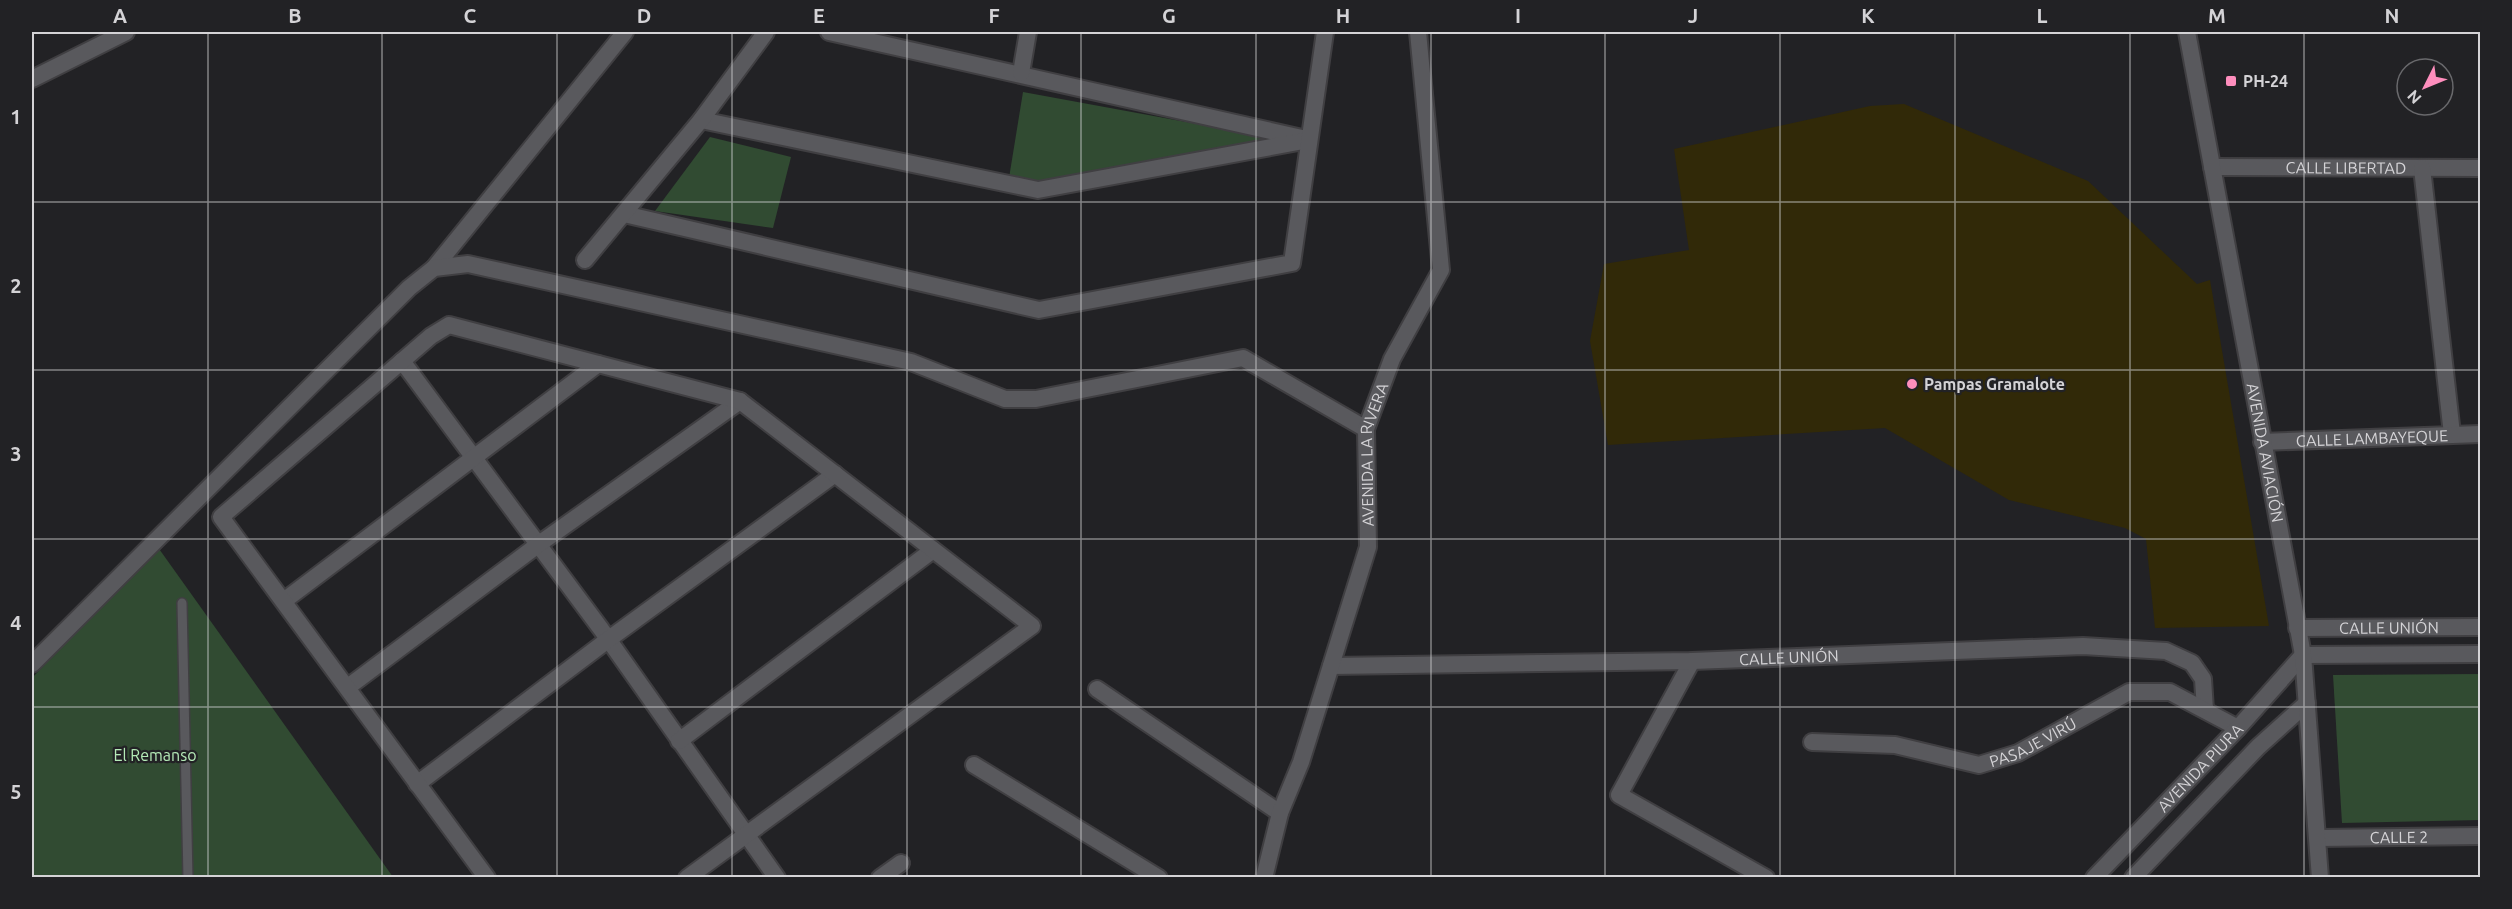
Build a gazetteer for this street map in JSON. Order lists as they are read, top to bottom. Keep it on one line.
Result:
{"streets":{"street":["CALLE LIBERTAD","CALLE LAMBAYEQUE","AVENIDA AVIACIÓN","AVENIDA LA RIVERA","CALLE UNIÓN","PASAJE VIRÚ","AVENIDA PIURA","CALLE 2"]},"crossings":[["CALLE LIBERTAD","AVENIDA AVIACIÓN"],["CALLE LAMBAYEQUE","AVENIDA AVIACIÓN"],["AVENIDA AVIACIÓN","CALLE UNIÓN"],["AVENIDA AVIACIÓN","AVENIDA PIURA"],["AVENIDA AVIACIÓN","CALLE 2"],["AVENIDA LA RIVERA","CALLE UNIÓN"],["CALLE UNIÓN","PASAJE VIRÚ"],["CALLE UNIÓN","AVENIDA PIURA"],["PASAJE VIRÚ","AVENIDA PIURA"]],"parks":["El Remanso"],"places":{"transit":["PH-24"],"other":["Pampas Gramalote"]},"north":"bottom left","grid":{"columns":["A","B","C","D","E","F","G","H","I","J","K","L","M","N"],"rows":["1","2","3","4","5"]}}
